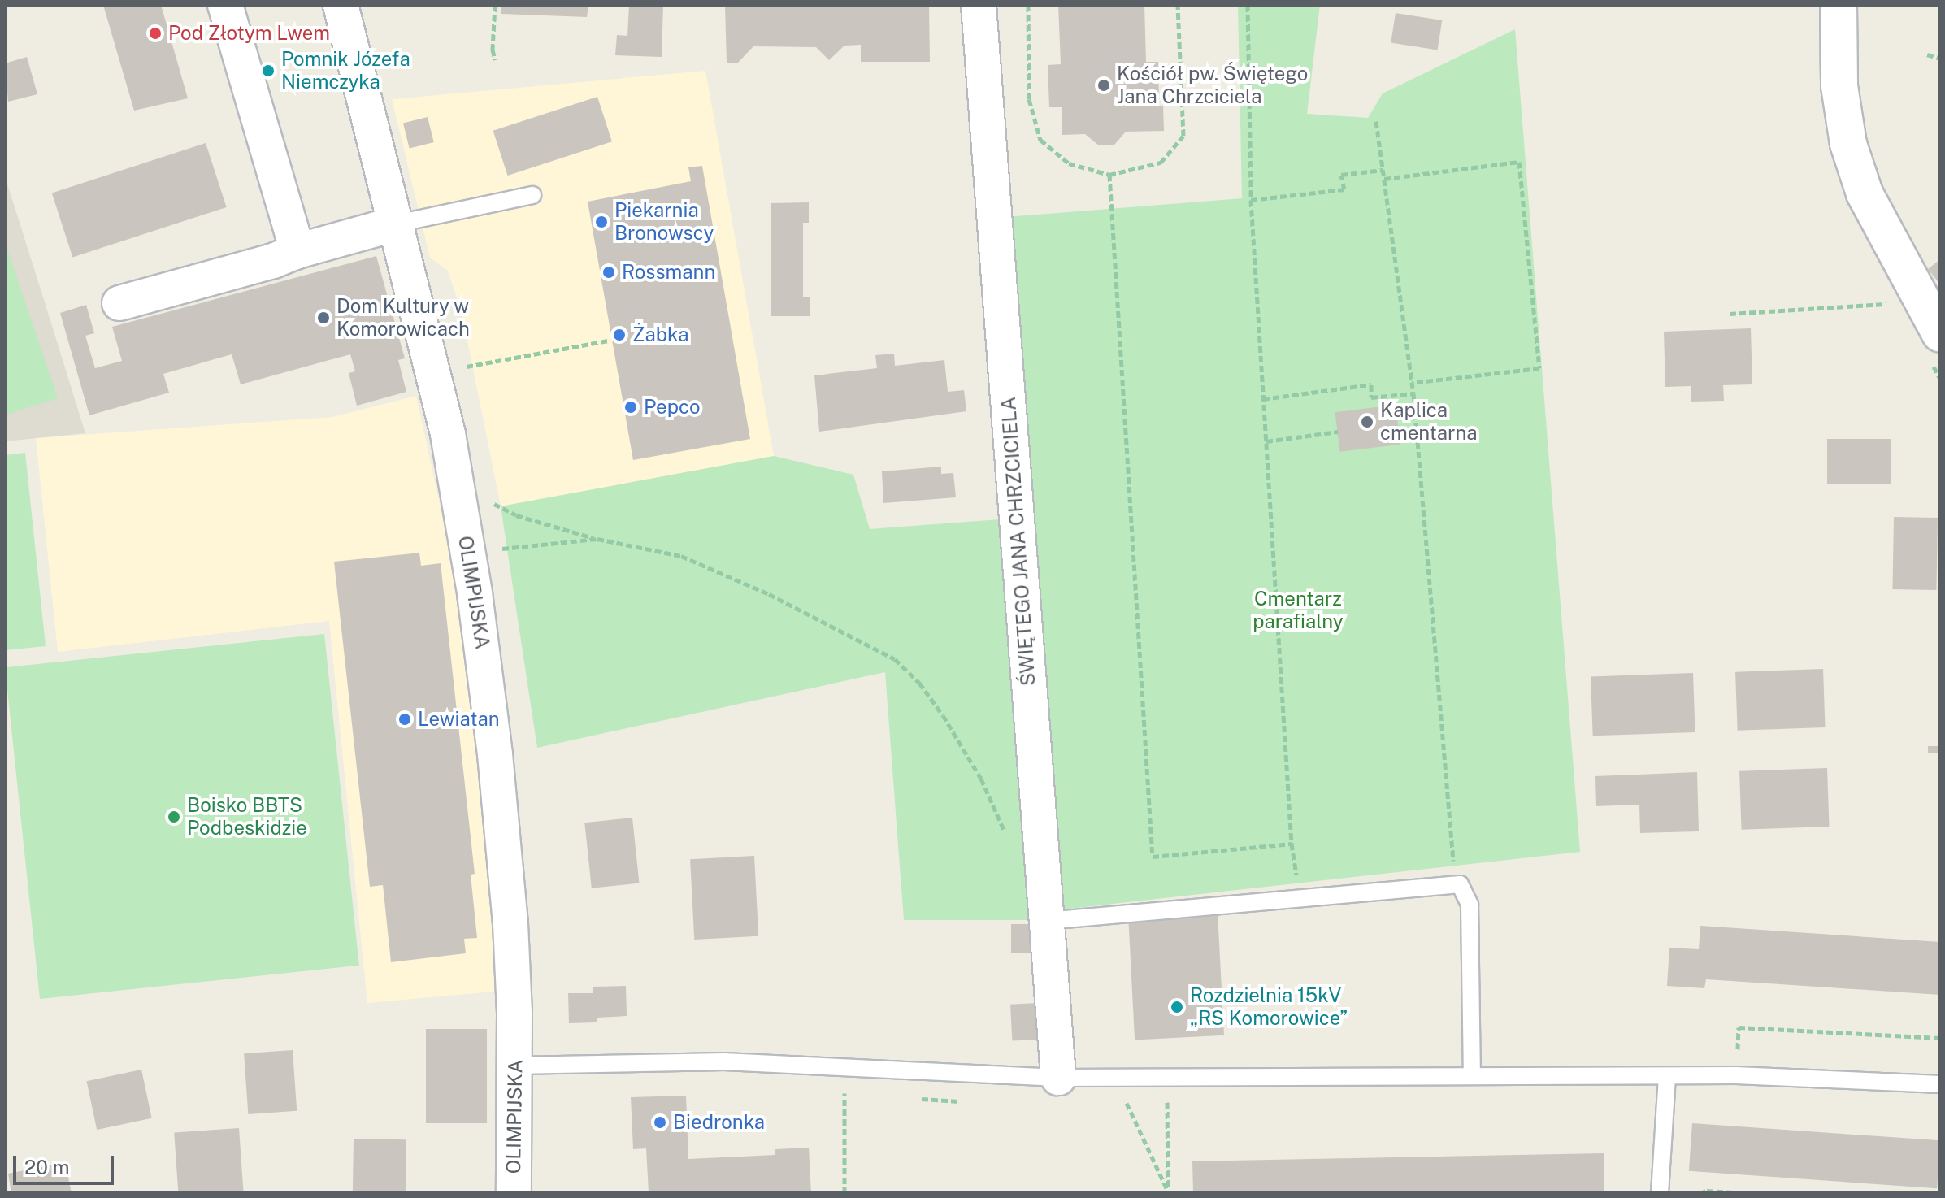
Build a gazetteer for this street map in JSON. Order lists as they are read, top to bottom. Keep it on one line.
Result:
{"streets":{"street":["ŚWIĘTEGO JANA CHRZCICIELA","OLIMPIJSKA"]},"parks":["Cmentarz parafialny"],"places":["Pod Złotym Lwem","Pomnik Józefa Niemczyka","Kościół pw. Świętego Jana Chrzciciela","Piekarnia Bronowscy","Rossmann","Dom Kultury w Komorowicach","Żabka","Pepco","Kaplica cmentarna","Lewiatan","Boisko BBTS Podbeskidzie","Rozdzielnia 15kV „RS Komorowice”","Biedronka"],"scale_bar":"20 m"}
